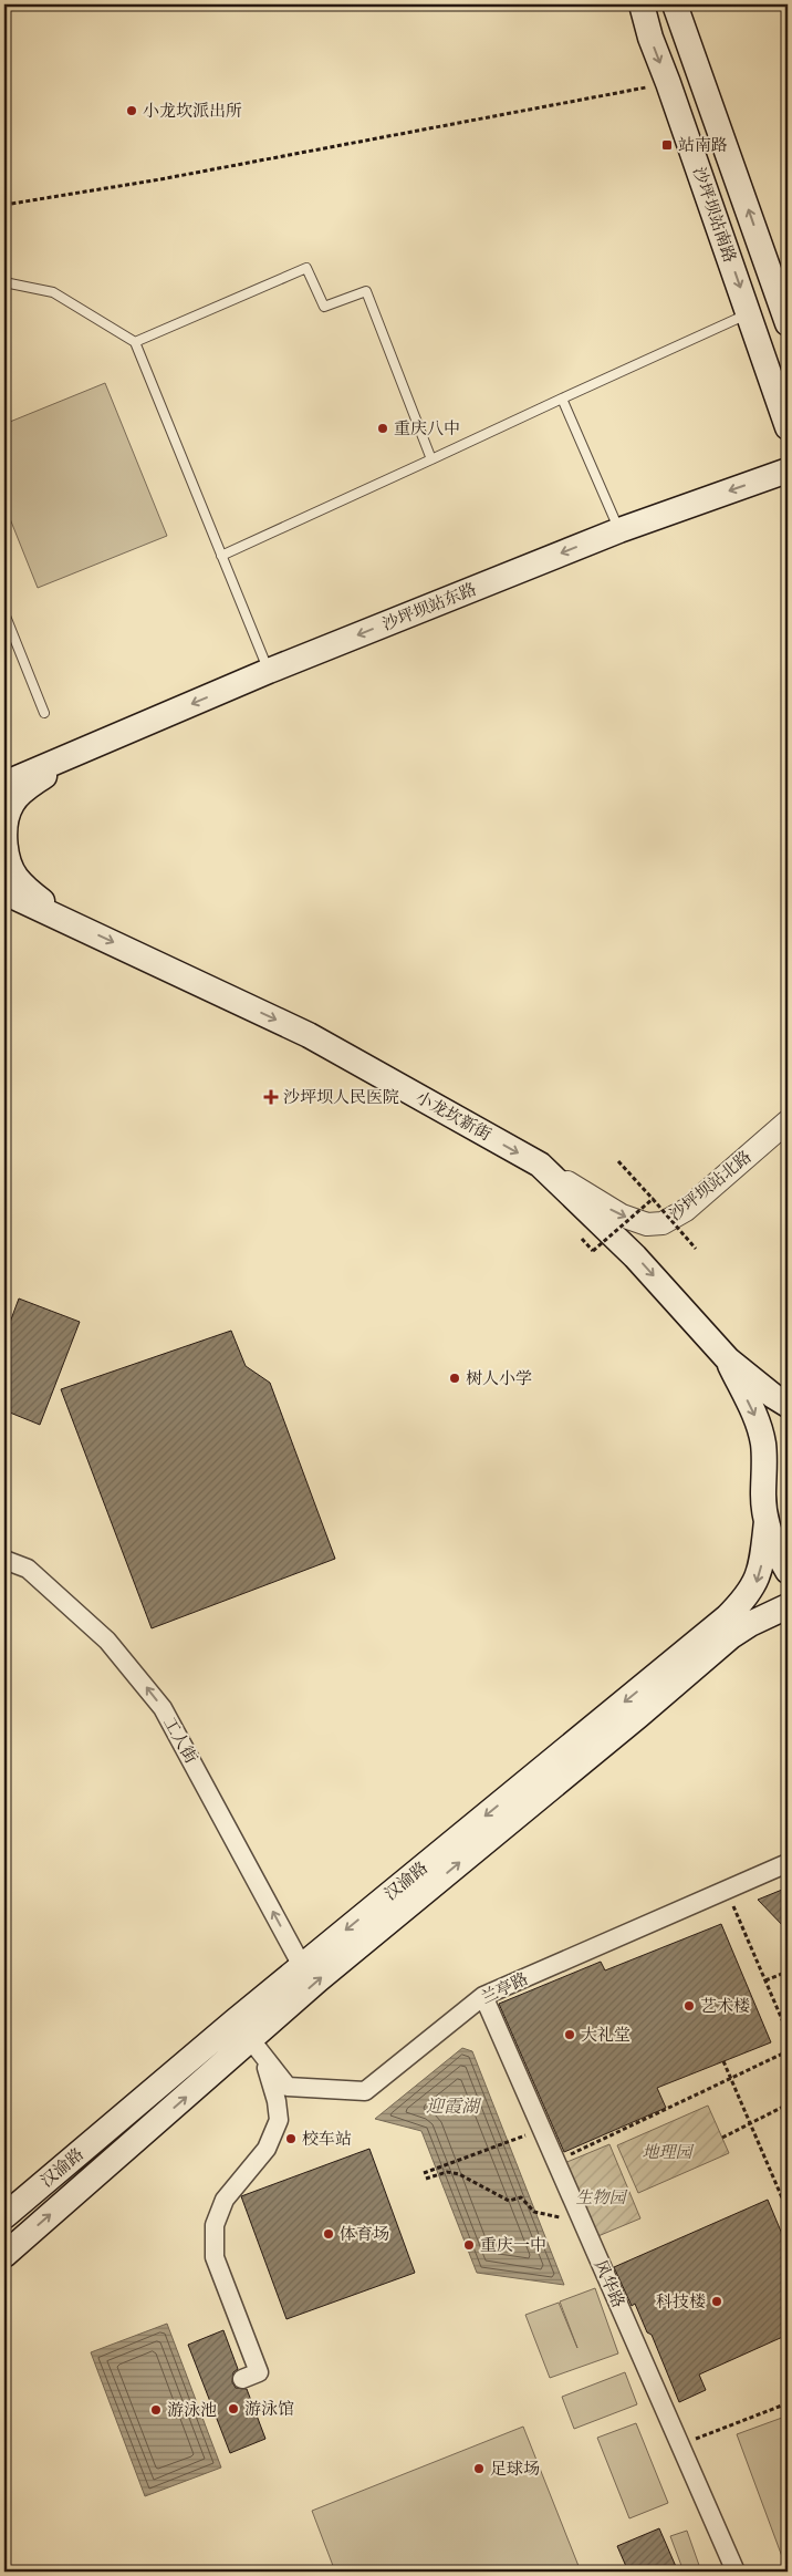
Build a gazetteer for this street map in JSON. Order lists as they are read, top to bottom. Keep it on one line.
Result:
{"streets":{"main road":["沙坪坝站南路","沙坪坝站东路","小龙坎新街","汉渝路"],"street":["沙坪坝站北路","工人街","兰亭路","风华路"]},"crossings":[["小龙坎新街","沙坪坝站北路"],["小龙坎新街","汉渝路"],["工人街","汉渝路"],["汉渝路","兰亭路"],["兰亭路","风华路"]],"one_way":["沙坪坝站东路","小龙坎新街","沙坪坝站北路","工人街"],"water":["迎霞湖"],"parks":["地理园","生物园"],"places":{"other":["小龙坎派出所","重庆八中","树人小学","艺术楼","大礼堂","校车站","体育场","重庆一中","科技楼","游泳馆","游泳池","足球场"],"transit":["站南路"],"health":["沙坪坝人民医院"]}}
